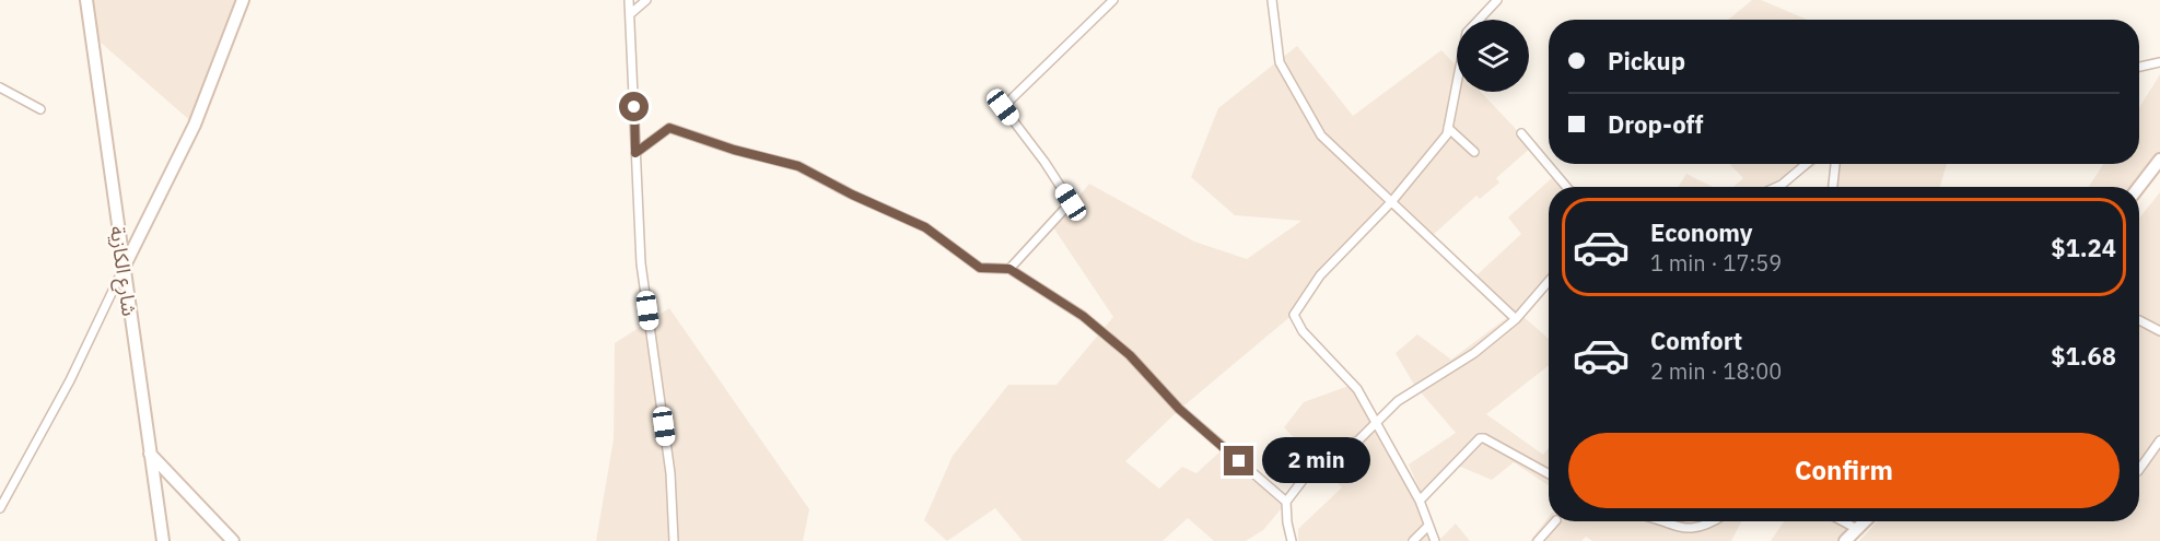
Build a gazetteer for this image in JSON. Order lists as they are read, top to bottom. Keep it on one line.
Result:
{"streets":{"street":["شارع الكازية"]},"page":{"banner":["Pickup","Drop-off"],"list":[{"name":"Economy","note":"1 min · 17:59","value":"$1.24"},{"name":"Comfort","note":"2 min · 18:00","value":"$1.68"}],"buttons":"Confirm","bubble":"2 min"}}
